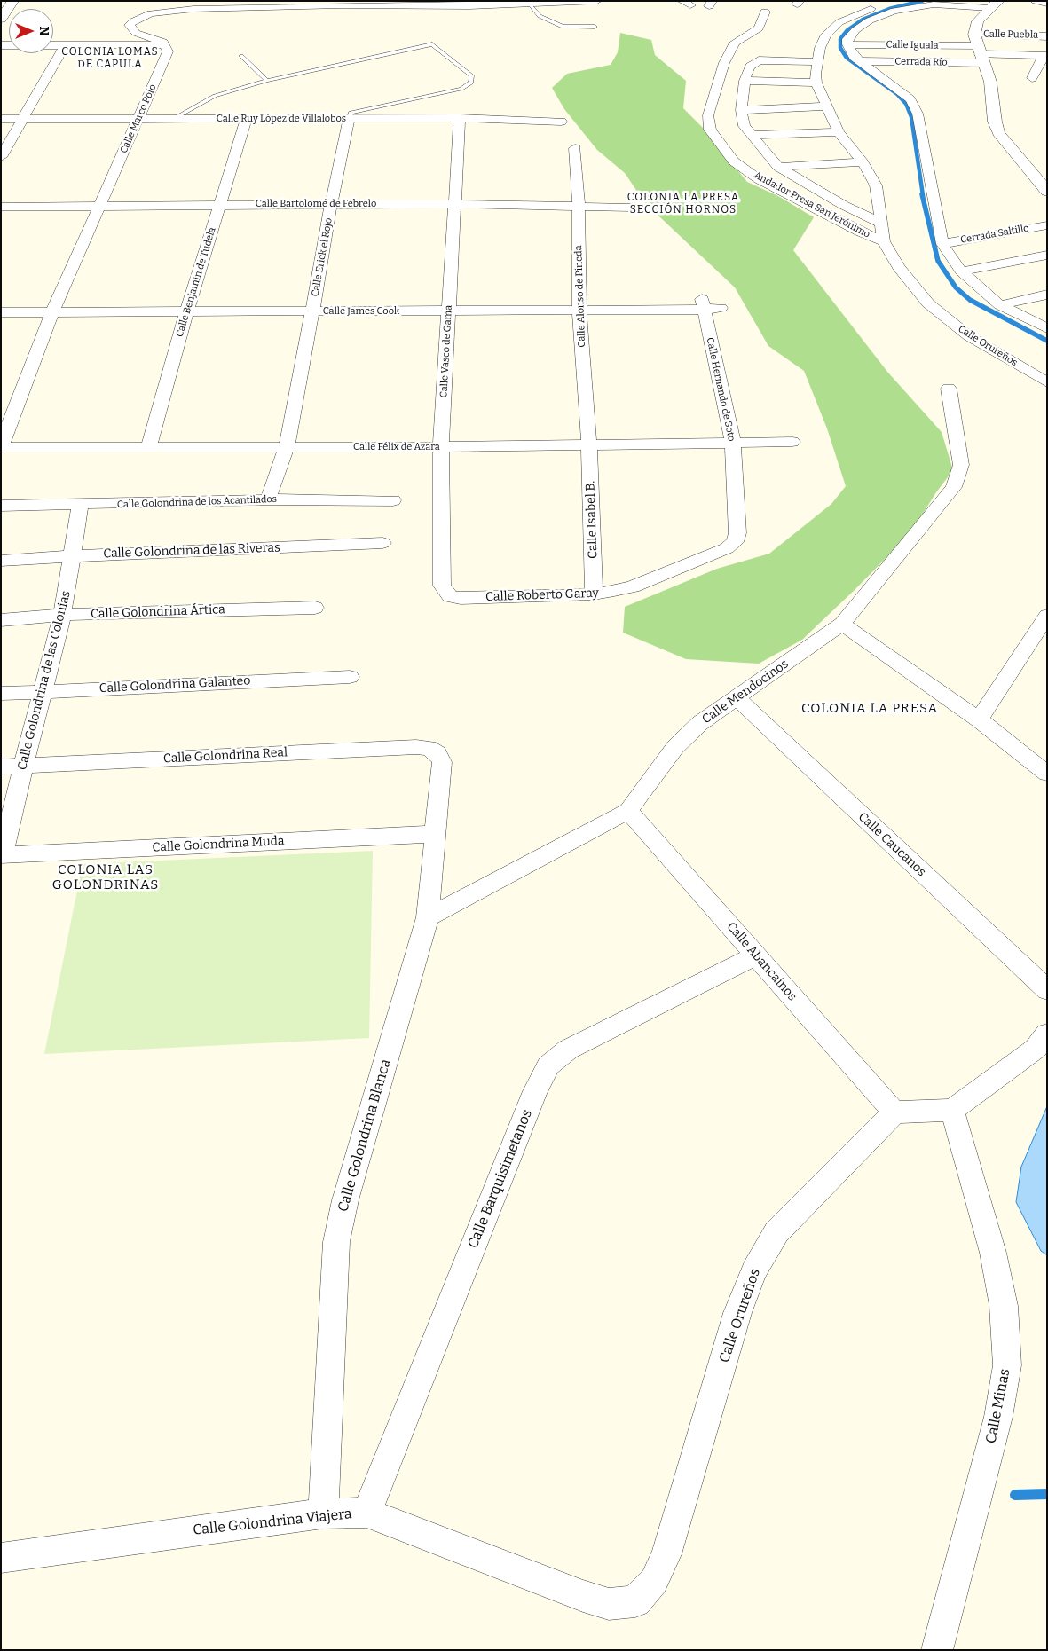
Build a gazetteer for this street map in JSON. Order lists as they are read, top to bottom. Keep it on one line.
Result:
{"streets":{"street":["Calle Puebla","Calle Iguala","Cerrada Río","Calle Marco Polo","Calle Ruy López de Villalobos","Calle Bartolomé de Febrelo","Andador Presa San Jerónimo","Cerrada Saltillo","Calle Erick el Rojo","Calle Benjamín de Tudela","Calle Alonso de Pineda","Calle James Cook","Calle Orureños","Calle Vasco de Gama","Calle Hernando de Soto","Calle Félix de Azara","Calle Golondrina de los Acantilados","Calle Isabel B.","Calle Golondrina de las Riveras","Calle Roberto Garay","Calle Golondrina Ártica","Calle Golondrina de las Colonias","Calle Golondrina Galanteo","Calle Mendocinos","Calle Golondrina Real","Calle Golondrina Muda","Calle Caucanos","Calle Abancainos","Calle Golondrina Blanca","Calle Barquisimetanos","Calle Minas","Calle Golondrina Viajera"]},"crossings":[["Calle Puebla","Calle Iguala"],["Calle Puebla","Cerrada Río"],["Calle Iguala","Cerrada Río"],["Calle Marco Polo","Calle Ruy López de Villalobos"],["Calle Marco Polo","Calle Bartolomé de Febrelo"],["Calle Marco Polo","Calle James Cook"],["Calle Marco Polo","Calle Félix de Azara"],["Calle Ruy López de Villalobos","Calle Erick el Rojo"],["Calle Ruy López de Villalobos","Calle Benjamín de Tudela"],["Calle Ruy López de Villalobos","Calle Vasco de Gama"],["Calle Bartolomé de Febrelo","Calle Erick el Rojo"],["Calle Bartolomé de Febrelo","Calle Benjamín de Tudela"],["Calle Bartolomé de Febrelo","Calle Alonso de Pineda"],["Calle Bartolomé de Febrelo","Calle Vasco de Gama"],["Andador Presa San Jerónimo","Calle Orureños"],["Calle Erick el Rojo","Calle James Cook"],["Calle Erick el Rojo","Calle Félix de Azara"],["Calle Erick el Rojo","Calle Golondrina de los Acantilados"],["Calle Benjamín de Tudela","Calle James Cook"],["Calle Benjamín de Tudela","Calle Félix de Azara"],["Calle Alonso de Pineda","Calle James Cook"],["Calle Alonso de Pineda","Calle Félix de Azara"],["Calle Alonso de Pineda","Calle Isabel B."],["Calle James Cook","Calle Vasco de Gama"],["Calle James Cook","Calle Hernando de Soto"],["Calle Orureños","Calle Abancainos"],["Calle Orureños","Calle Golondrina Viajera"],["Calle Vasco de Gama","Calle Félix de Azara"],["Calle Vasco de Gama","Calle Roberto Garay"],["Calle Hernando de Soto","Calle Félix de Azara"],["Calle Hernando de Soto","Calle Roberto Garay"],["Calle Félix de Azara","Calle Isabel B."],["Calle Golondrina de los Acantilados","Calle Golondrina de las Colonias"],["Calle Isabel B.","Calle Roberto Garay"],["Calle Golondrina de las Riveras","Calle Golondrina de las Colonias"],["Calle Golondrina Ártica","Calle Golondrina de las Colonias"],["Calle Golondrina de las Colonias","Calle Golondrina Galanteo"],["Calle Golondrina de las Colonias","Calle Golondrina Real"],["Calle Golondrina de las Colonias","Calle Golondrina Muda"],["Calle Mendocinos","Calle Caucanos"],["Calle Mendocinos","Calle Abancainos"],["Calle Mendocinos","Calle Golondrina Blanca"],["Calle Golondrina Real","Calle Golondrina Blanca"],["Calle Golondrina Muda","Calle Golondrina Blanca"],["Calle Abancainos","Calle Barquisimetanos"],["Calle Golondrina Blanca","Calle Golondrina Viajera"],["Calle Barquisimetanos","Calle Golondrina Viajera"]],"districts":["COLONIA LOMAS DE CAPULA","COLONIA LA PRESA SECCIÓN HORNOS","COLONIA LA PRESA","COLONIA LAS GOLONDRINAS"],"north":"right"}
